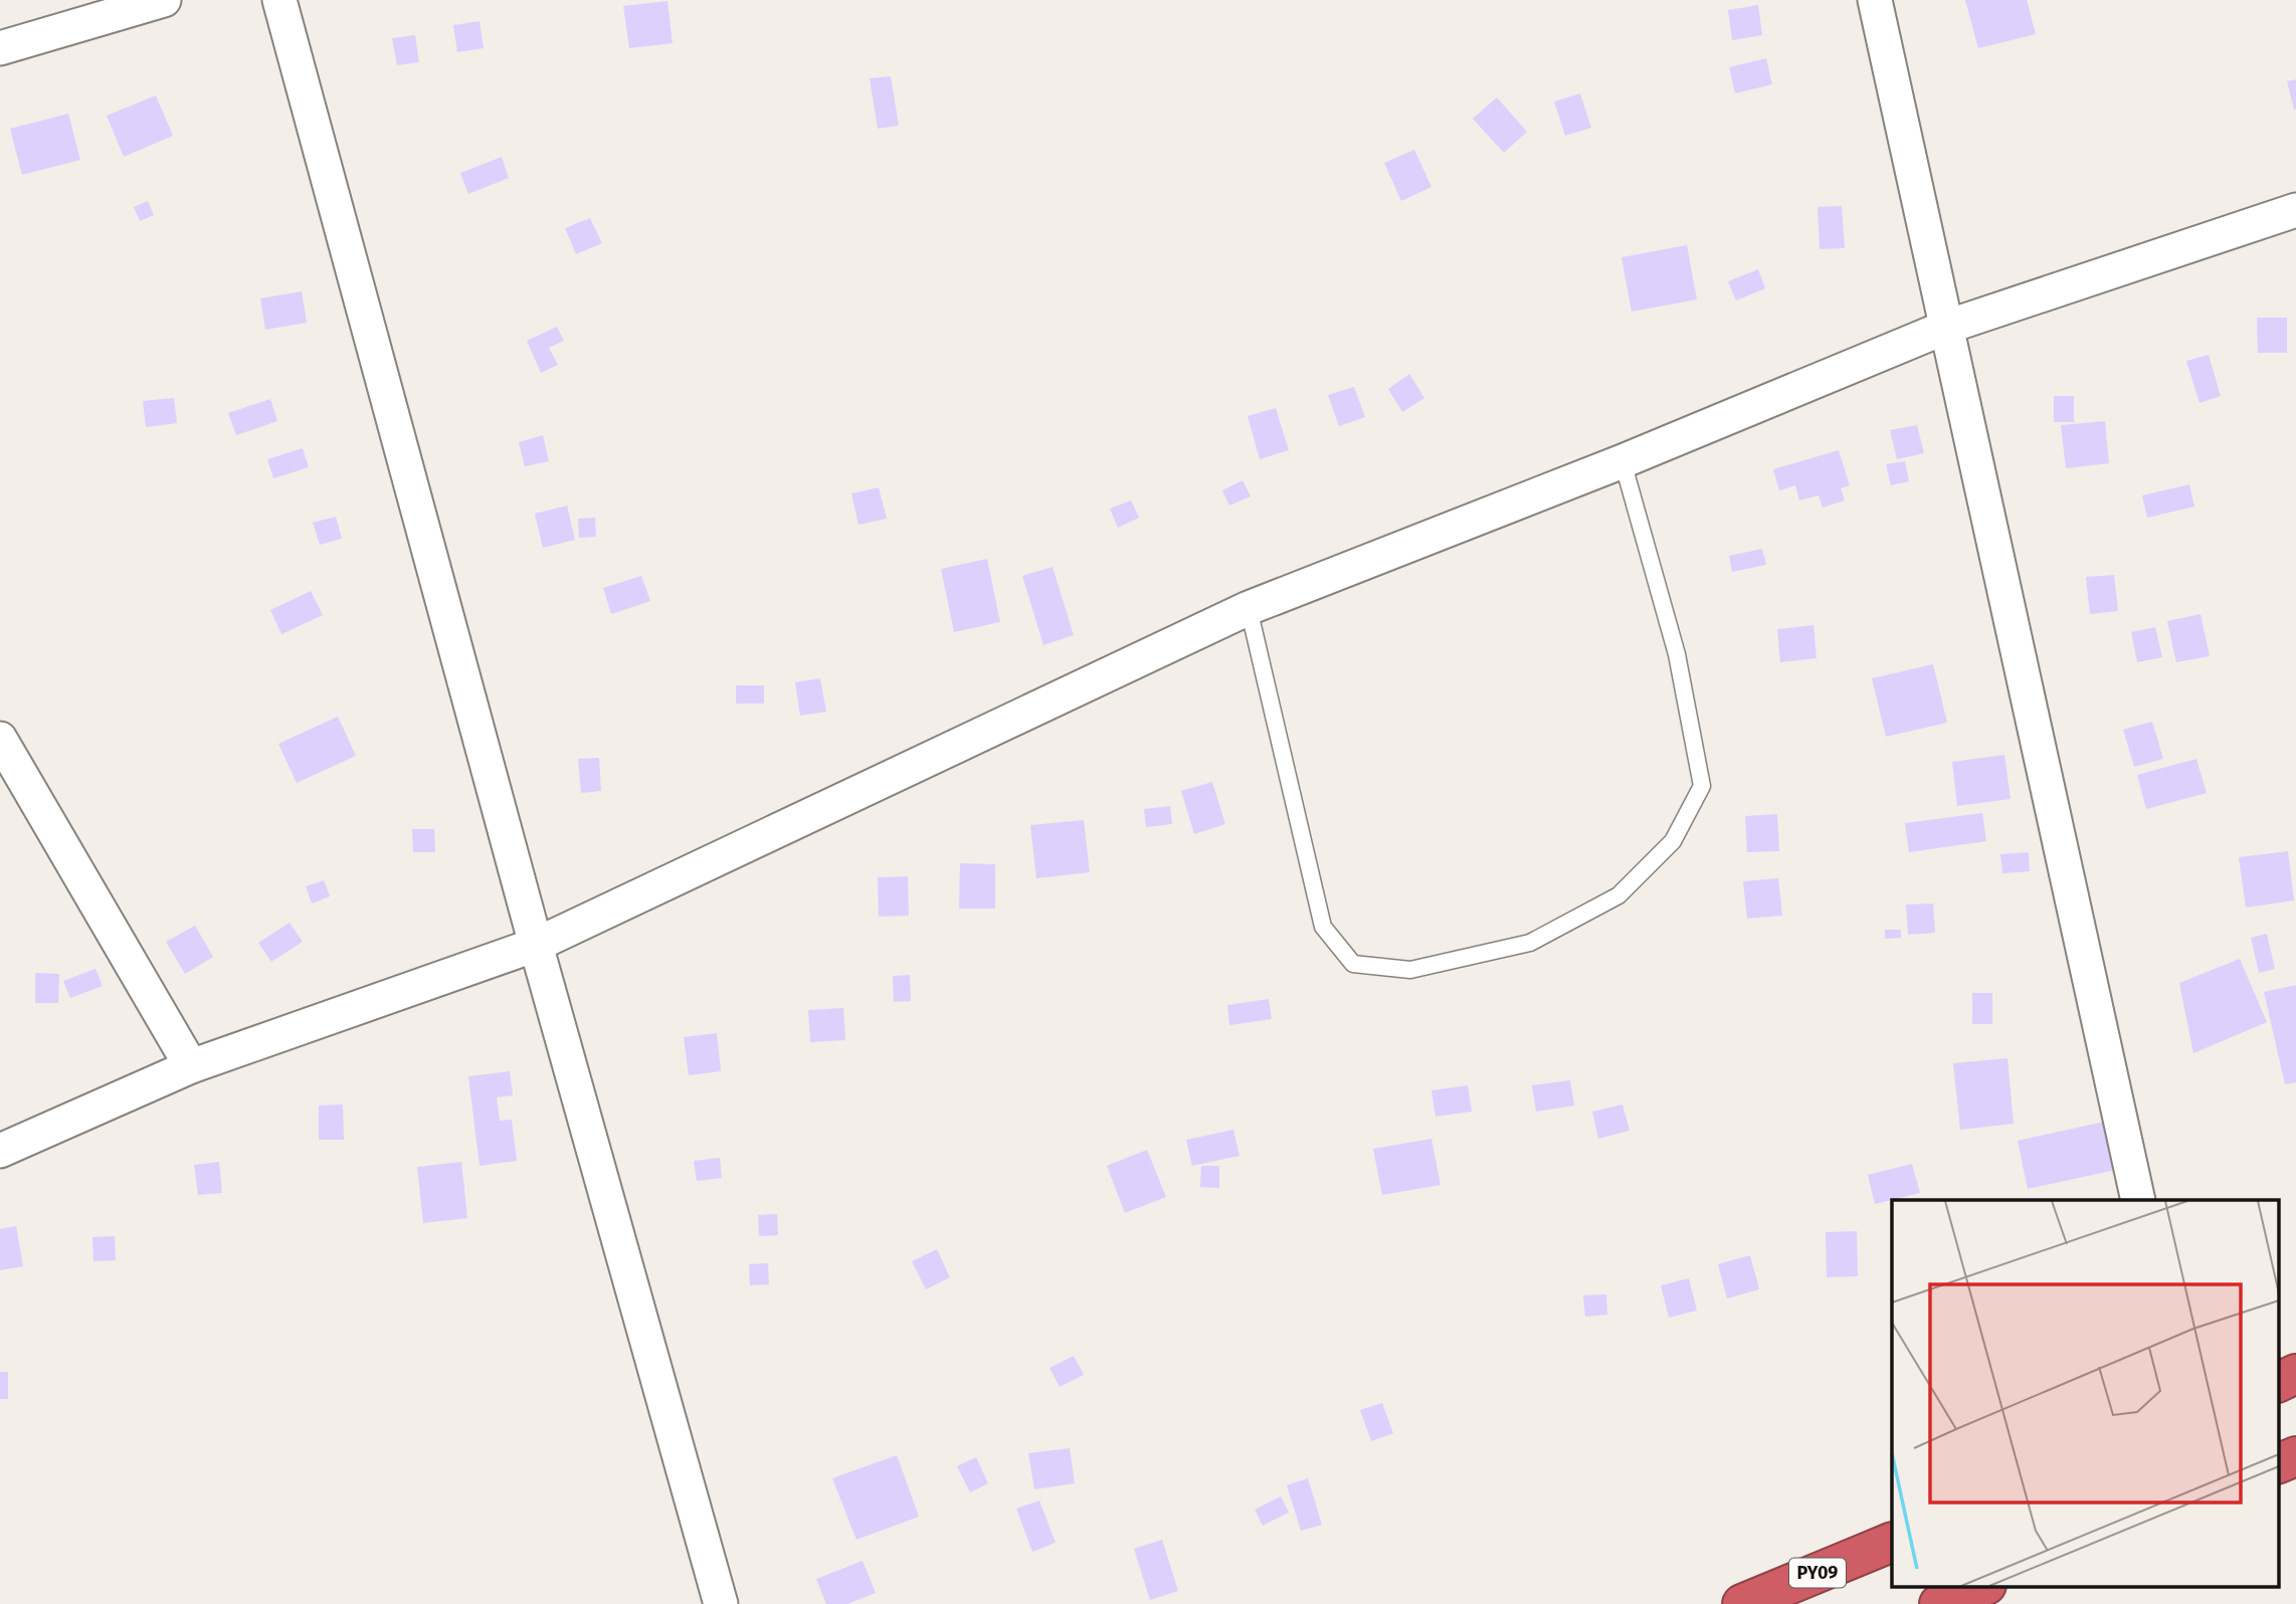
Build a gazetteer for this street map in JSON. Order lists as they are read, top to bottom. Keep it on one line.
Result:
{"streets":{"highway":["PY09"]}}
